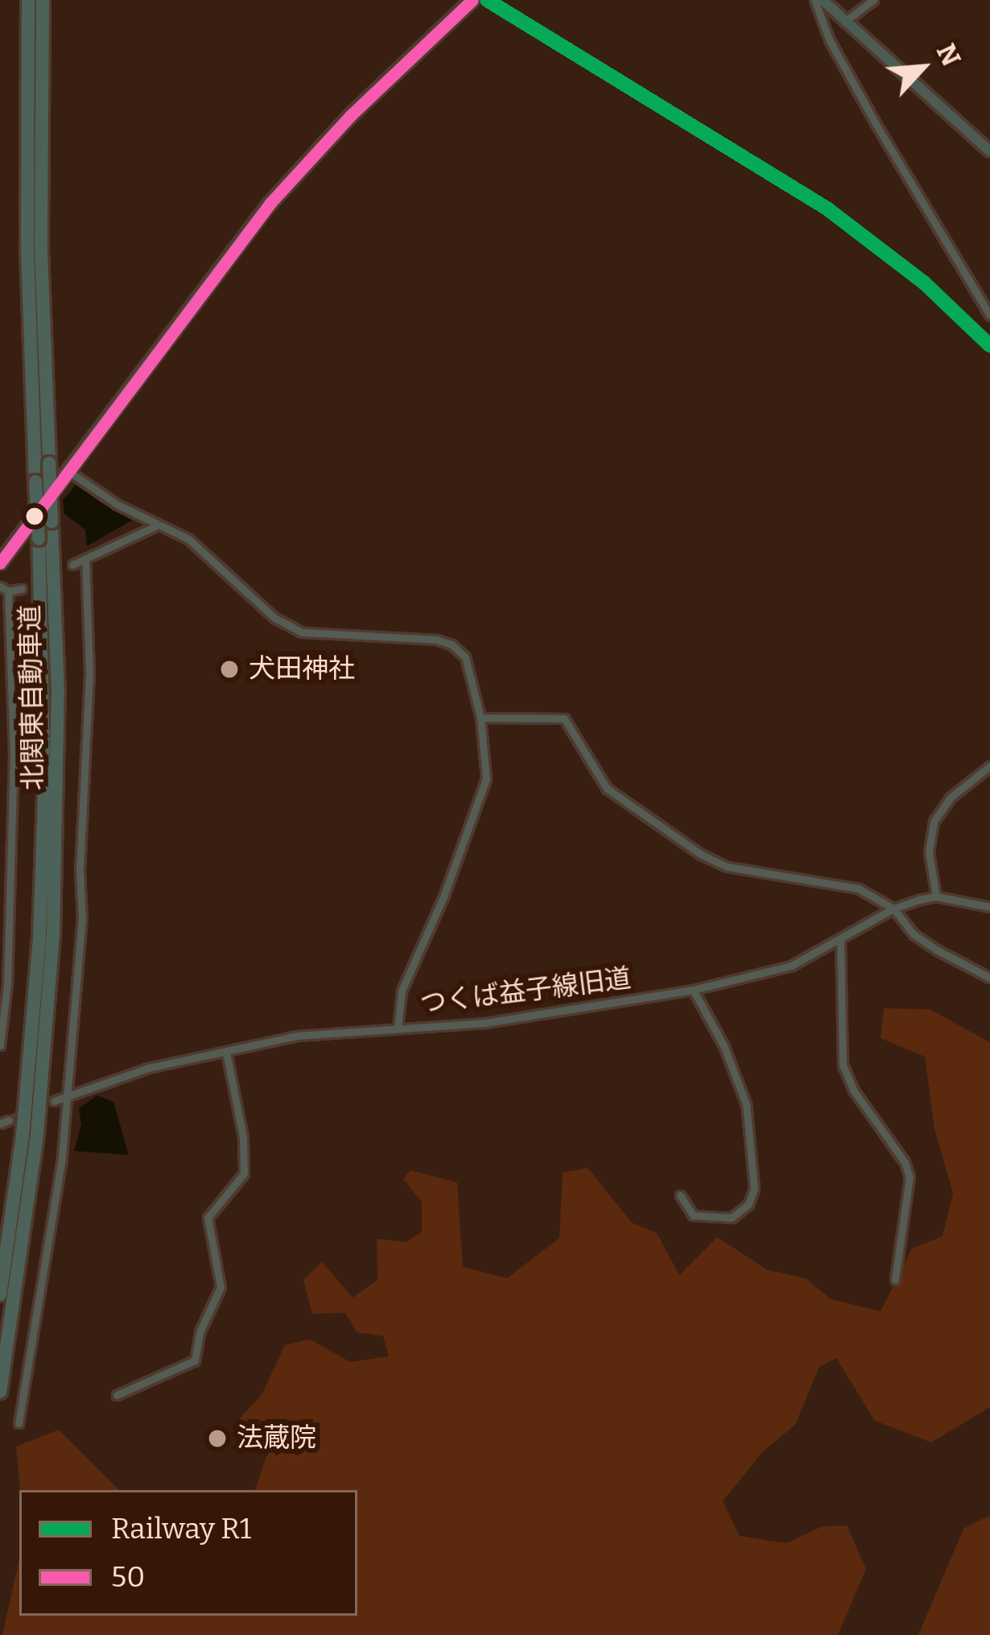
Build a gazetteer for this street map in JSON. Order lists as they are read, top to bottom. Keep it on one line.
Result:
{"streets":{"highway":["北関東自動車道"],"street":["つくば益子線旧道"]},"places":["犬田神社","法蔵院"],"lines":["rail line R1","transit line 50"],"legend":["Railway R1","50"],"north":"top right"}
